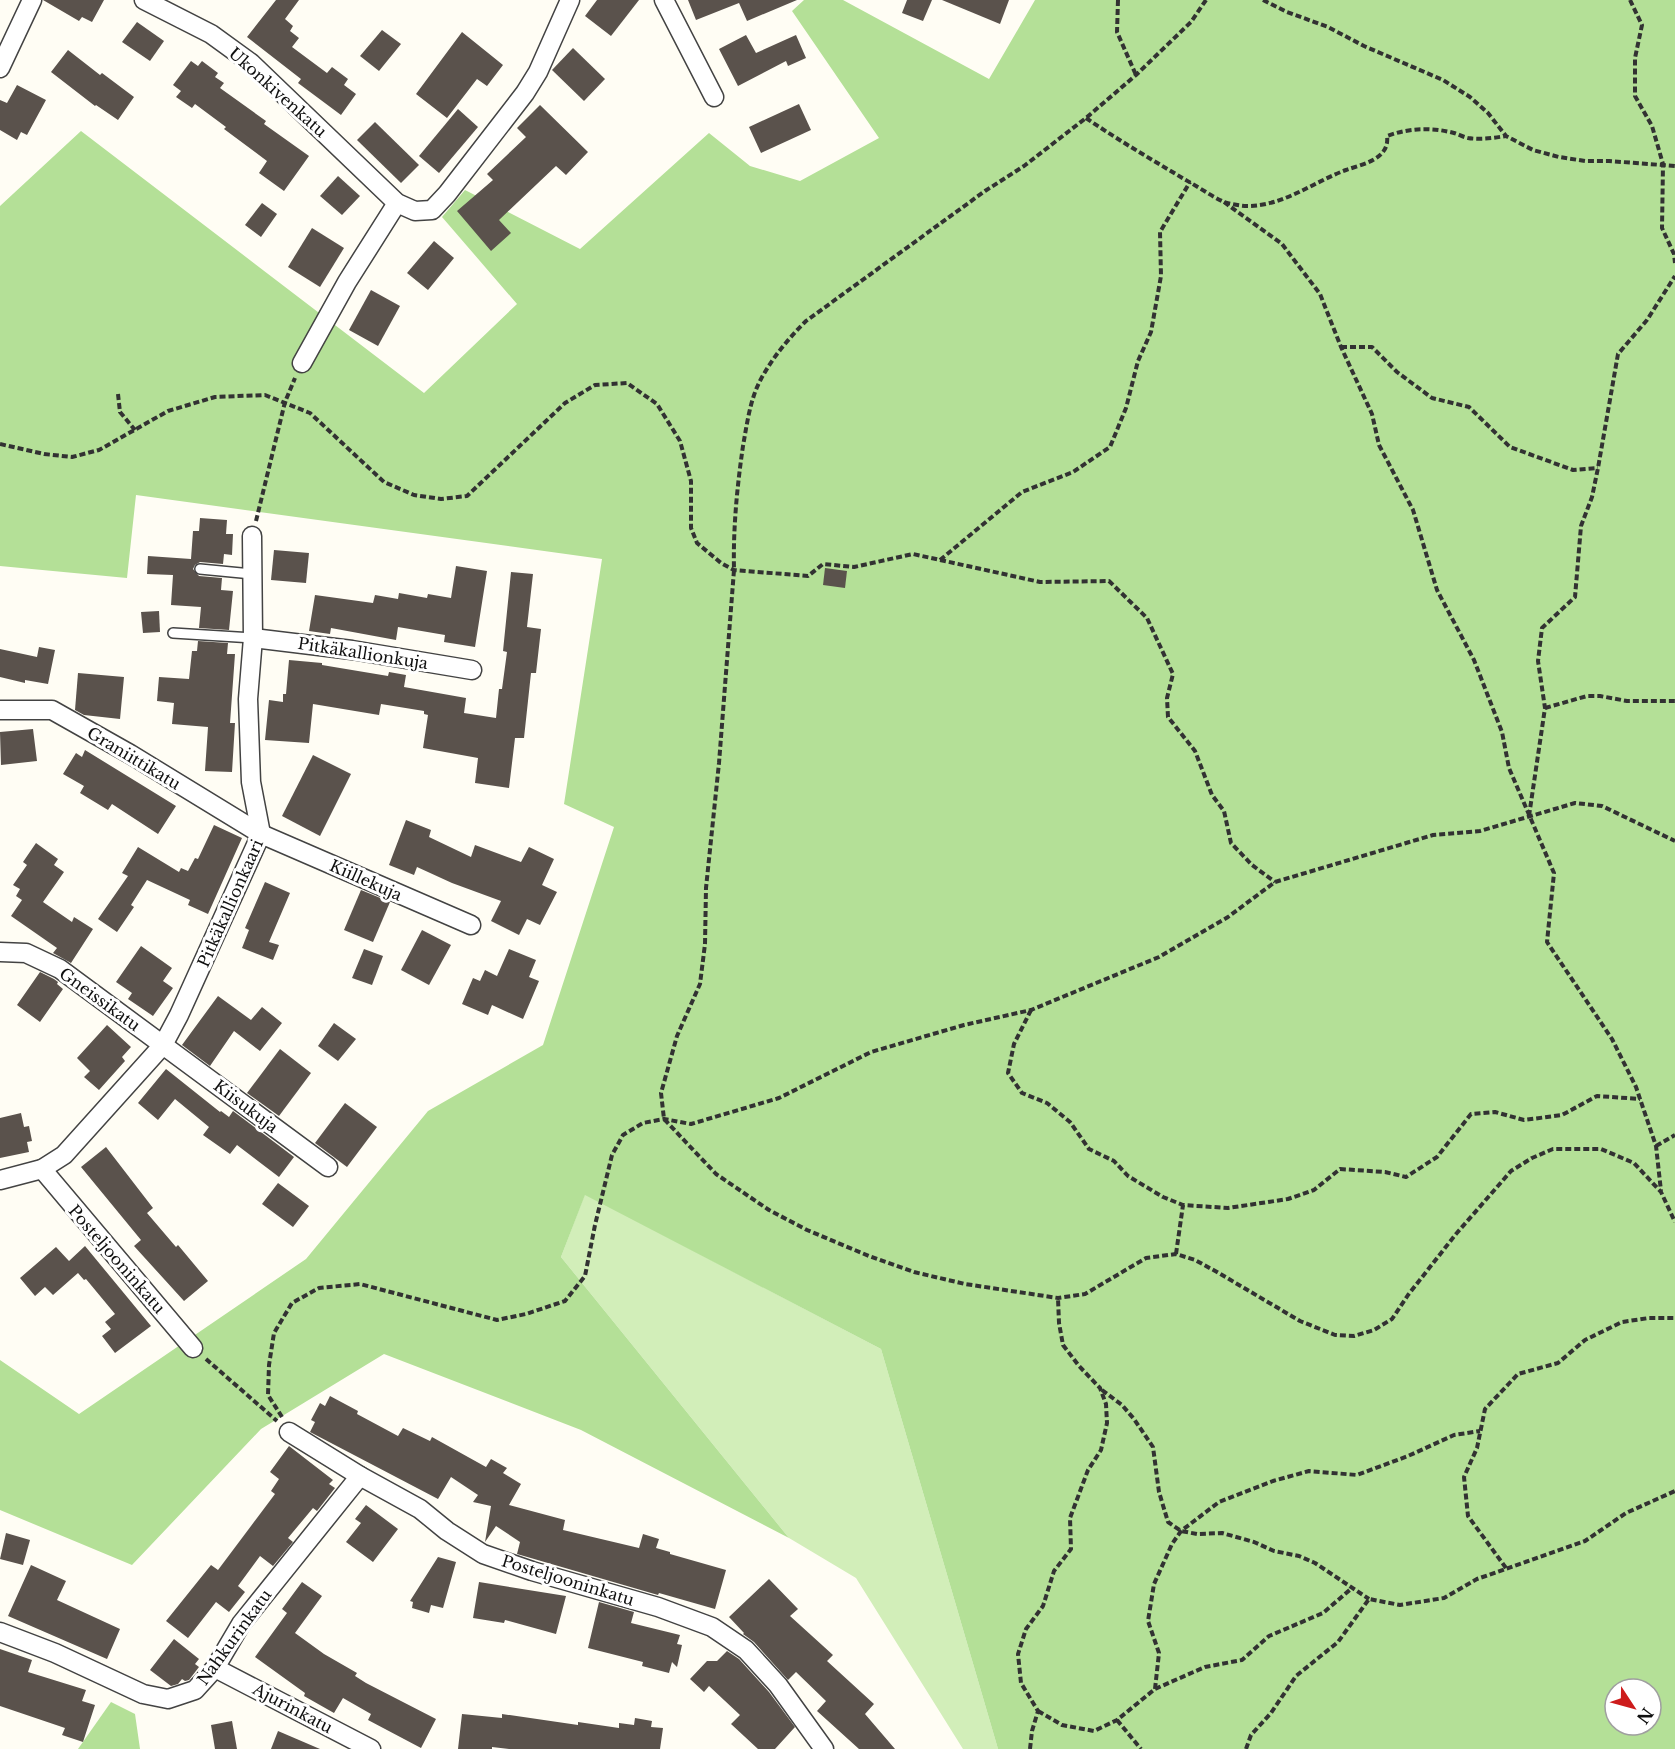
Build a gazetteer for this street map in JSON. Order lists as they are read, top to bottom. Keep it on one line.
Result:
{"streets":{"street":["Ukonkivenkatu","Pitkäkallionkuja","Graniittikatu","Kiillekuja","Pitkäkallionkaari","Gneissikatu","Kiisukuja","Posteljooninkatu","Nahkurinkatu","Ajurinkatu"]},"crossings":[["Pitkäkallionkuja","Pitkäkallionkaari"],["Graniittikatu","Kiillekuja"],["Graniittikatu","Pitkäkallionkaari"],["Kiillekuja","Pitkäkallionkaari"],["Pitkäkallionkaari","Gneissikatu"],["Pitkäkallionkaari","Kiisukuja"],["Pitkäkallionkaari","Posteljooninkatu"],["Gneissikatu","Kiisukuja"],["Posteljooninkatu","Nahkurinkatu"],["Nahkurinkatu","Ajurinkatu"]],"north":"bottom right"}
